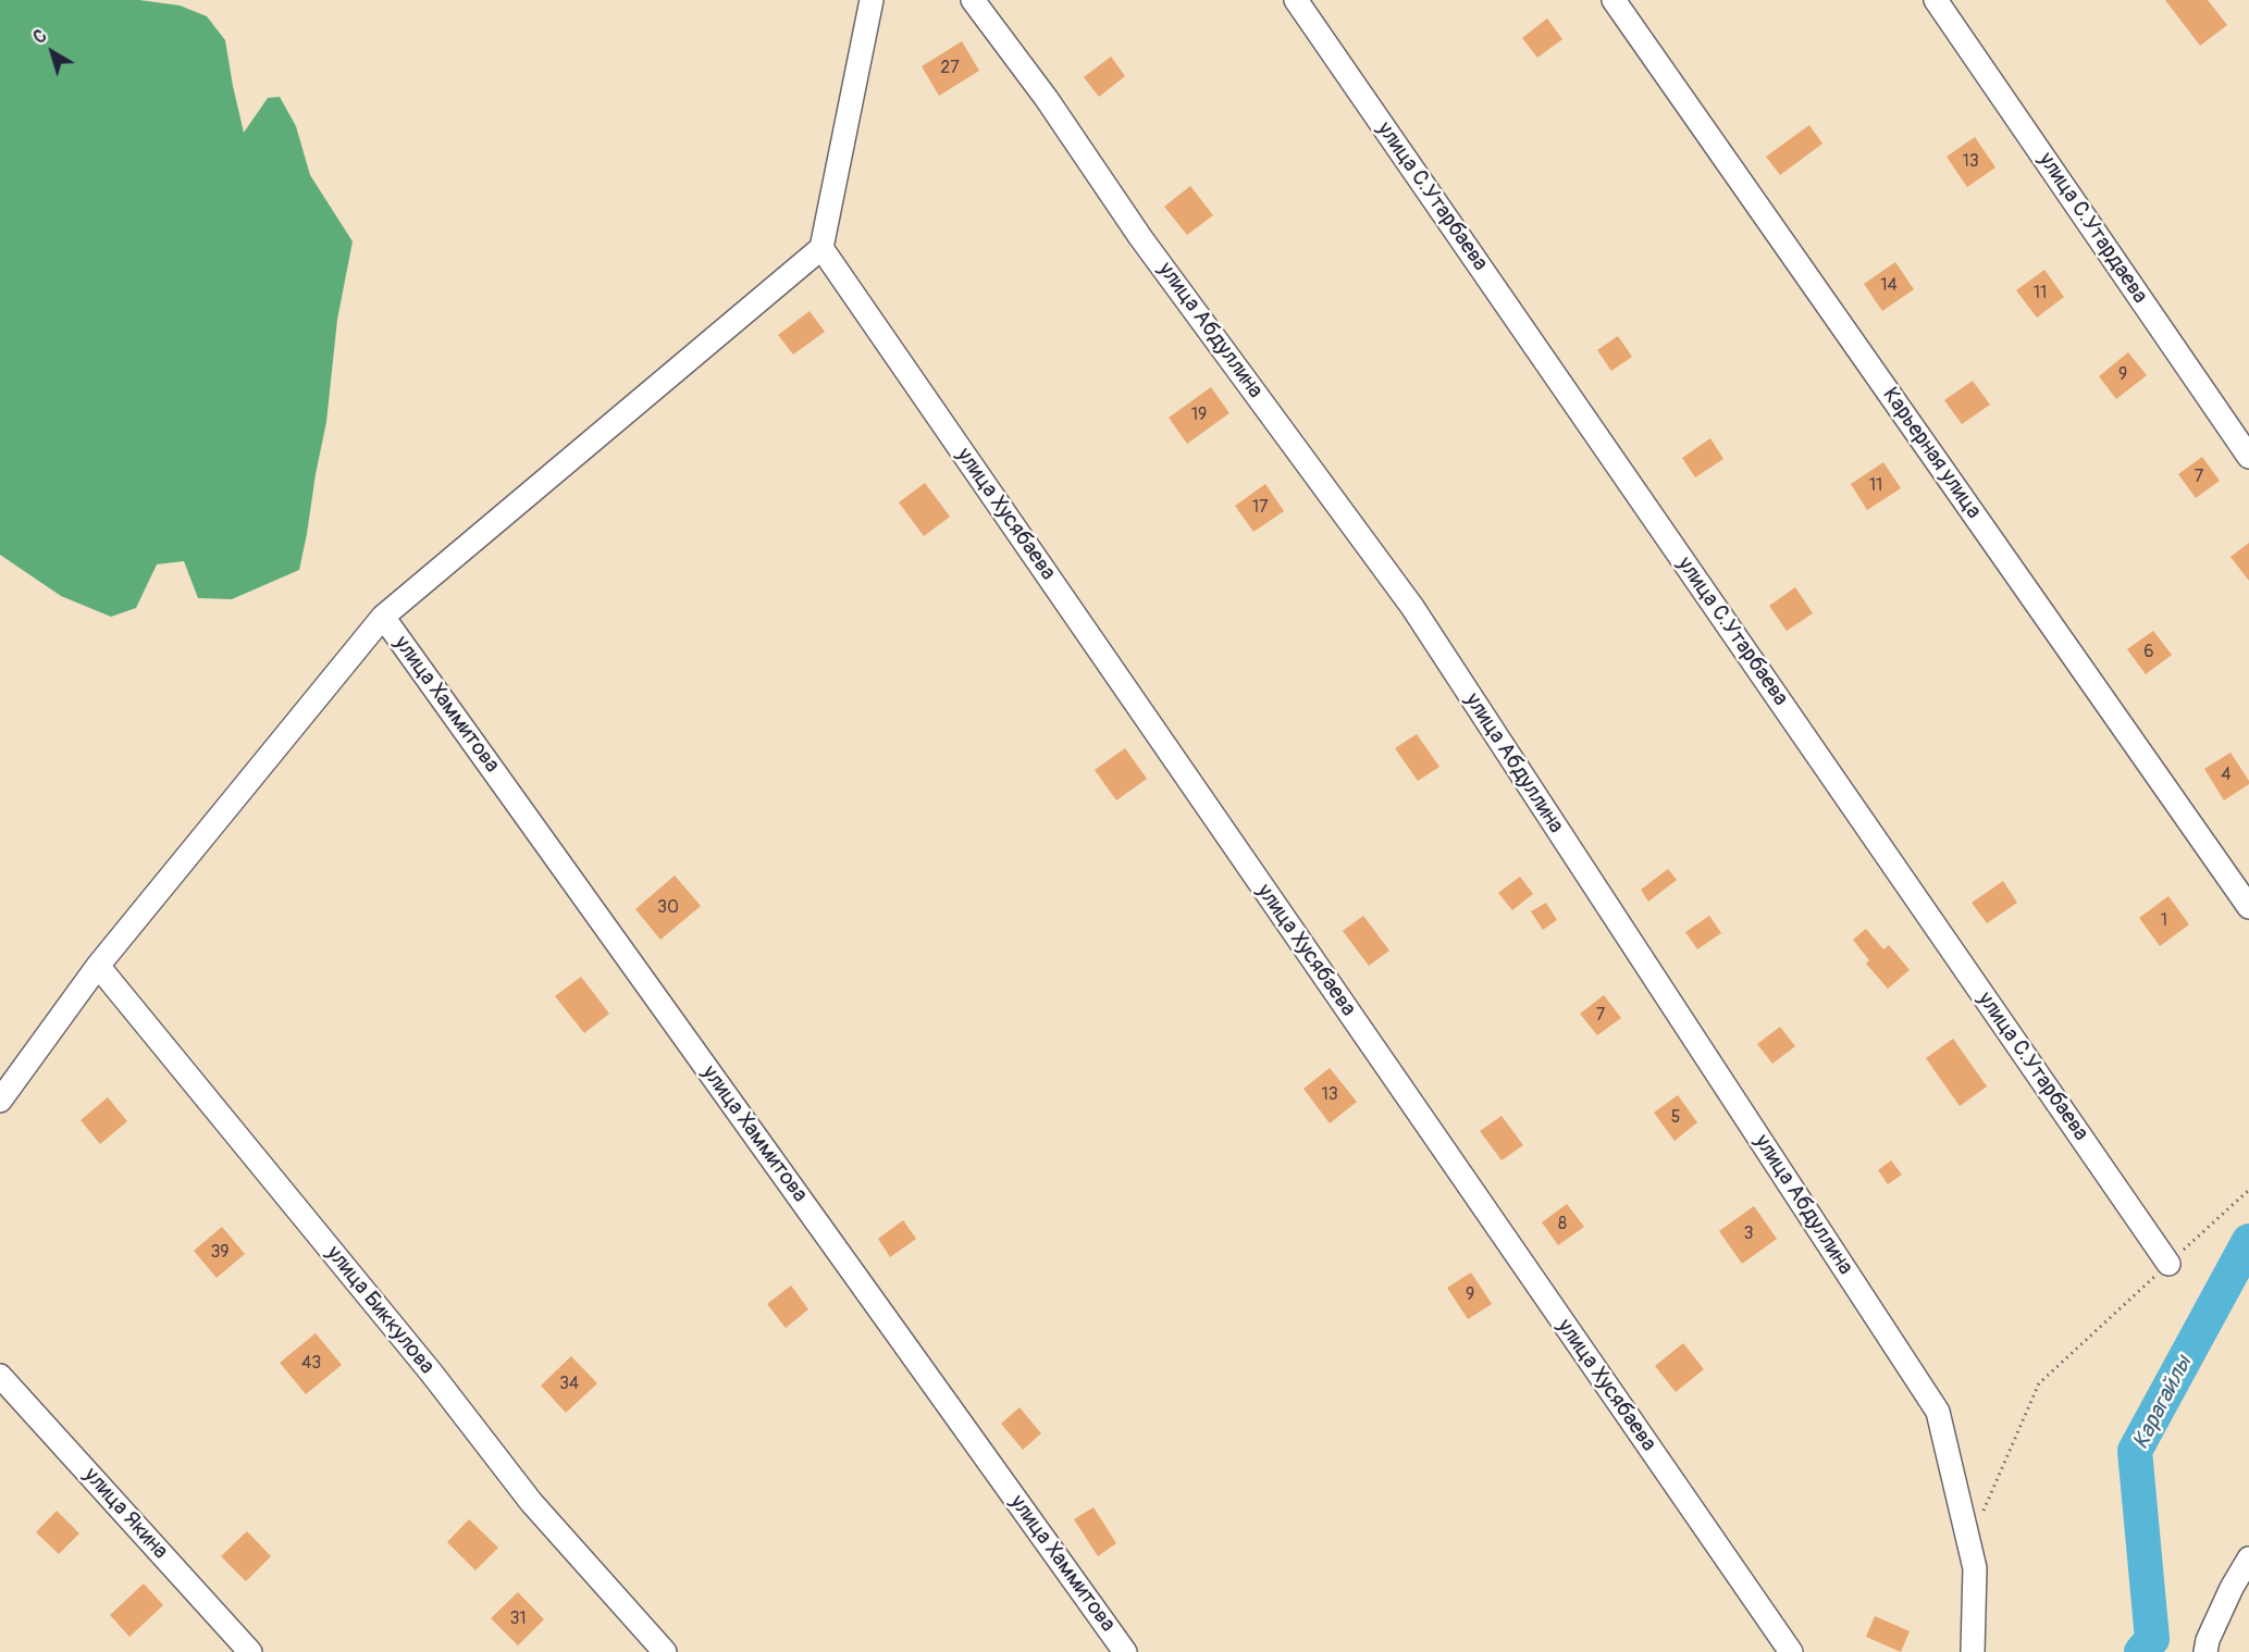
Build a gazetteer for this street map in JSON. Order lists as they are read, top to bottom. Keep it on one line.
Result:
{"streets":{"street":["улица С.Утарбаева","улица С.Утардаева","улица Абдуллина","Карьерная улица","улица Хусябаева","улица Хаммитова","улица Биккулова","улица Якина"]},"water":["Карагайлы"],"house_numbers":["27","13","14","11","9","19","7","11","17","6","4","30","1","7","13","5","8","3","39","9","43","34","31"],"north":"top left"}
